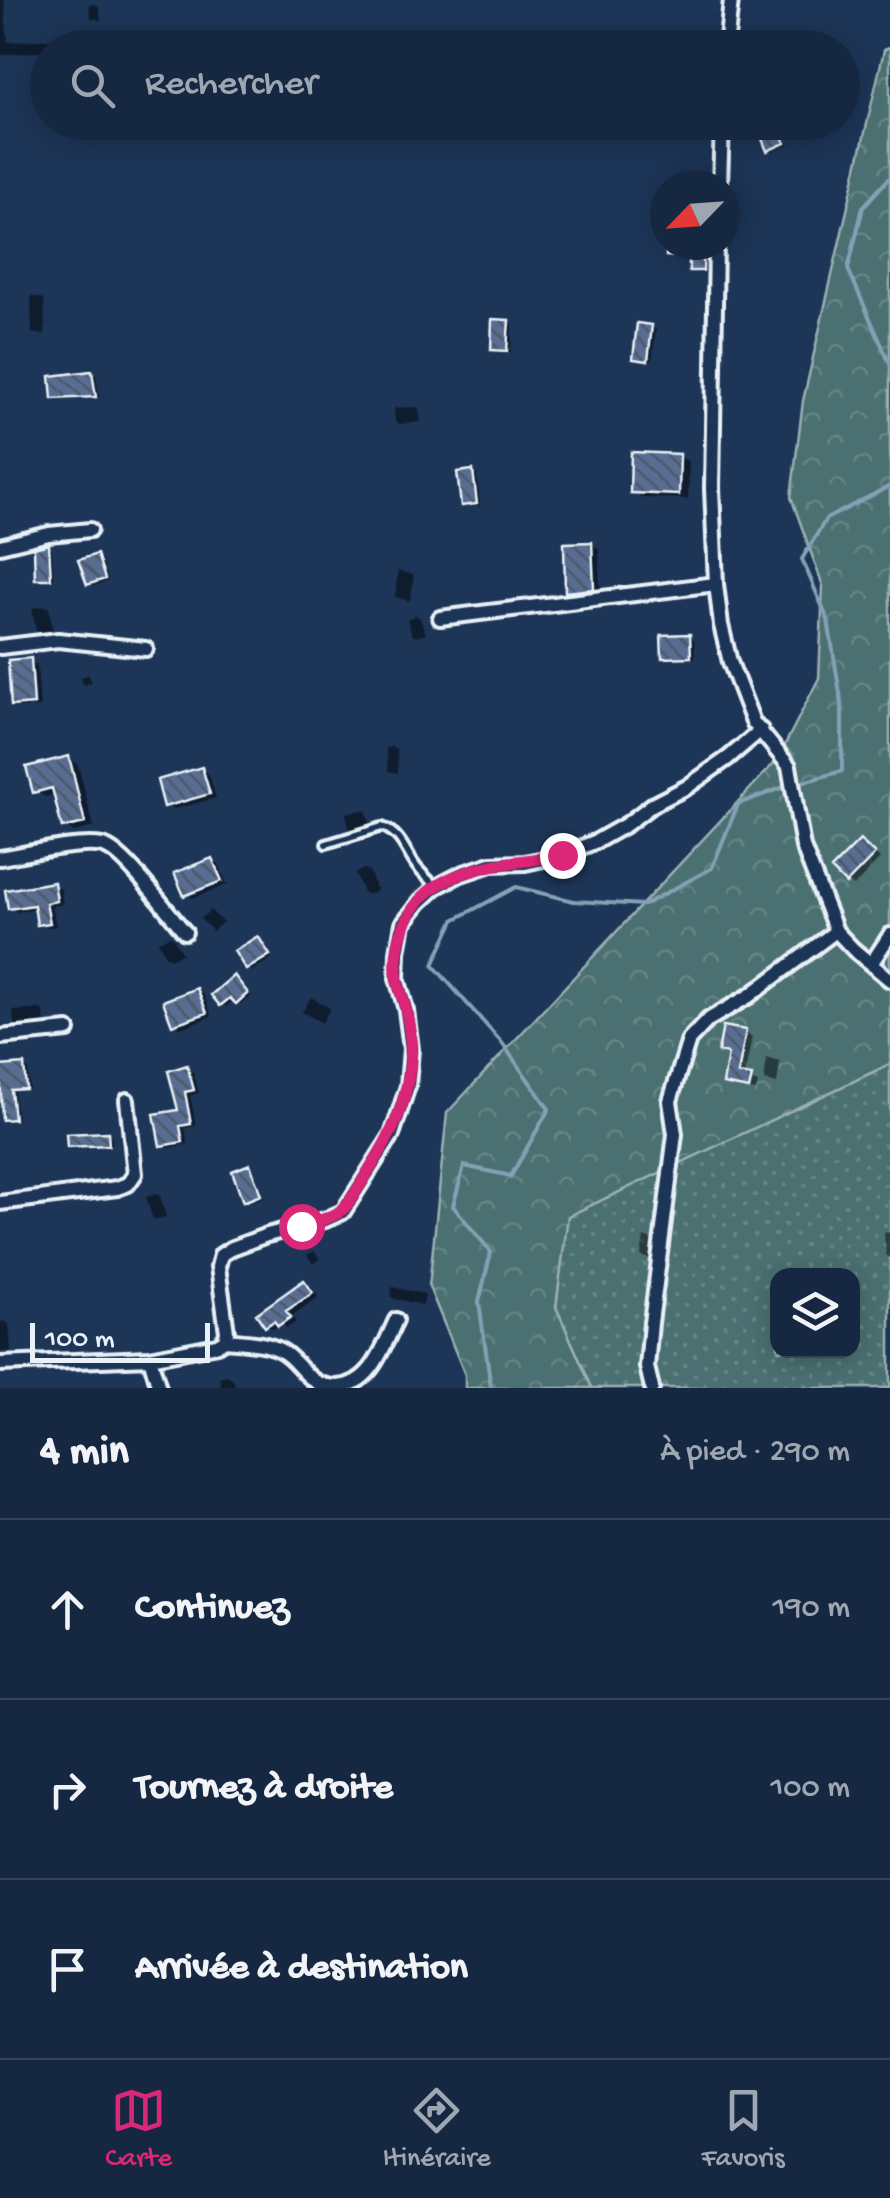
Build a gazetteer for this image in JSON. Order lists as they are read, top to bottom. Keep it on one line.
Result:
{"scale_bar":"100 m","north":"bottom left","page":{"search":"Rechercher","scale":"100 m","heading":["4 min","À pied · 290 m"],"list":[["Continuez","190 m"],["Tournez à droite","100 m"],"Arrivée à destination"],"nav":["Carte","Itinéraire","Favoris"]}}
